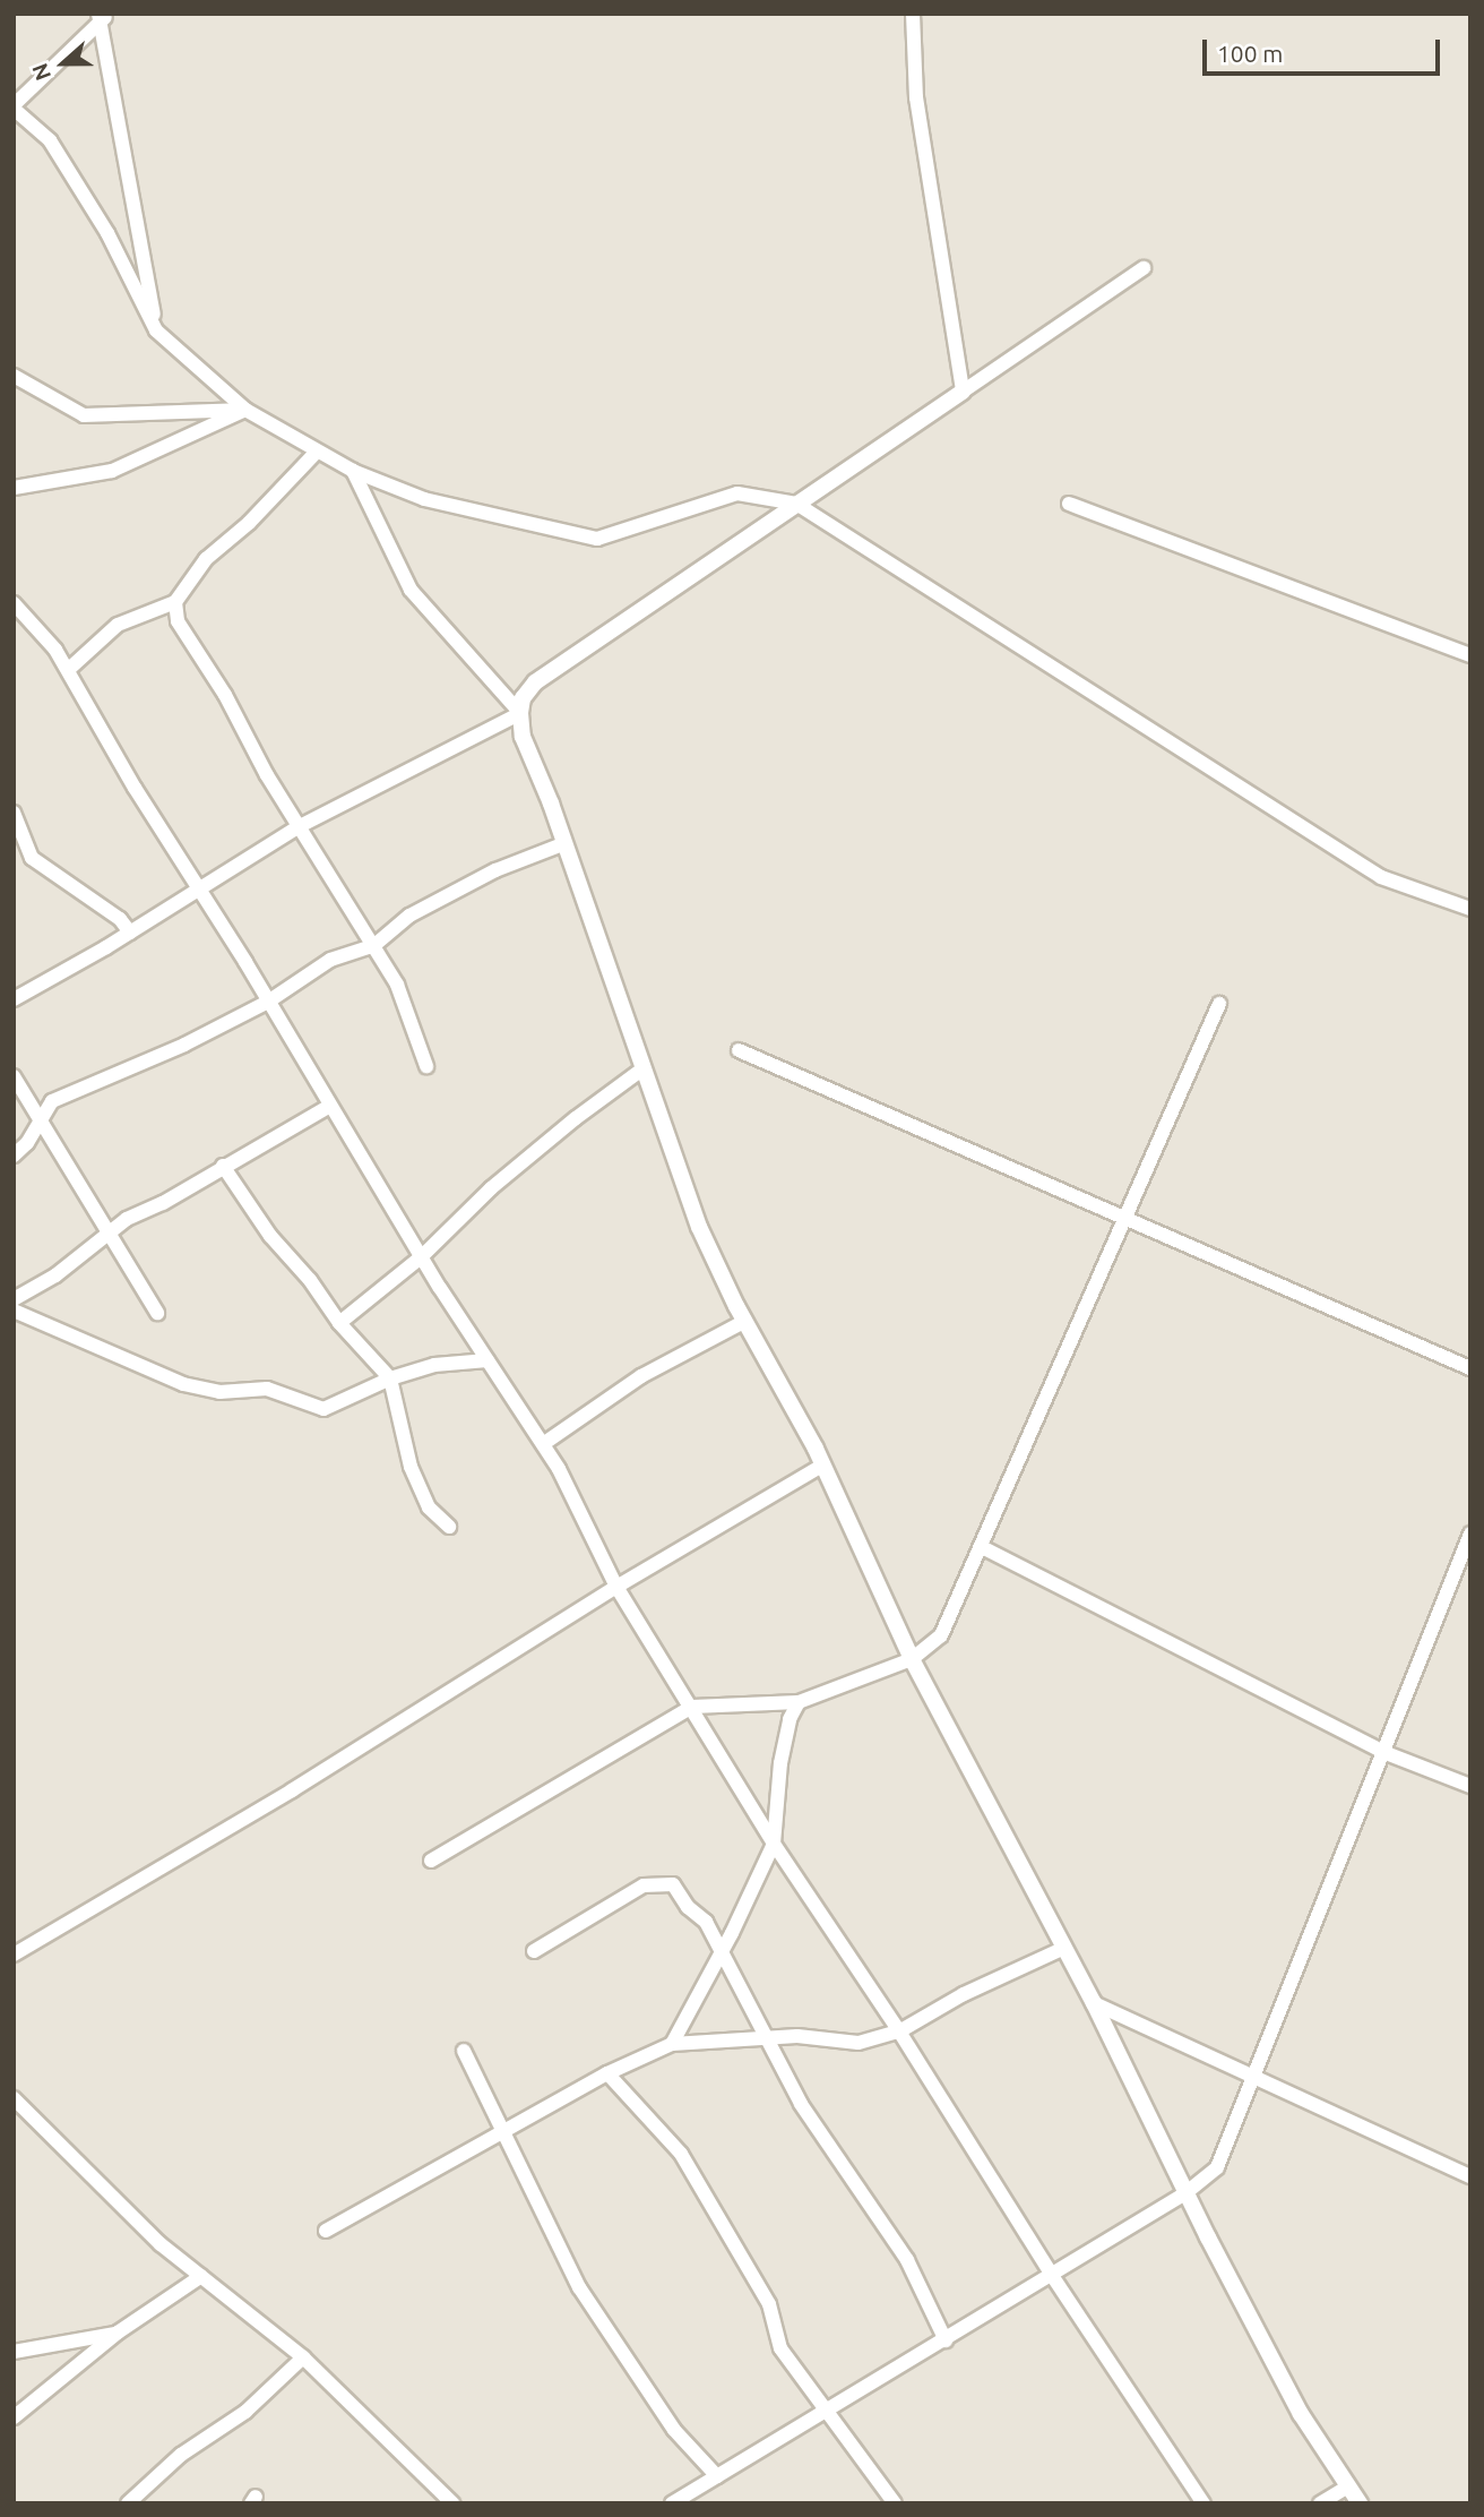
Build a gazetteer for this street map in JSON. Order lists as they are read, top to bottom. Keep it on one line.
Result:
{"scale_bar":"100 m","north":"left"}
